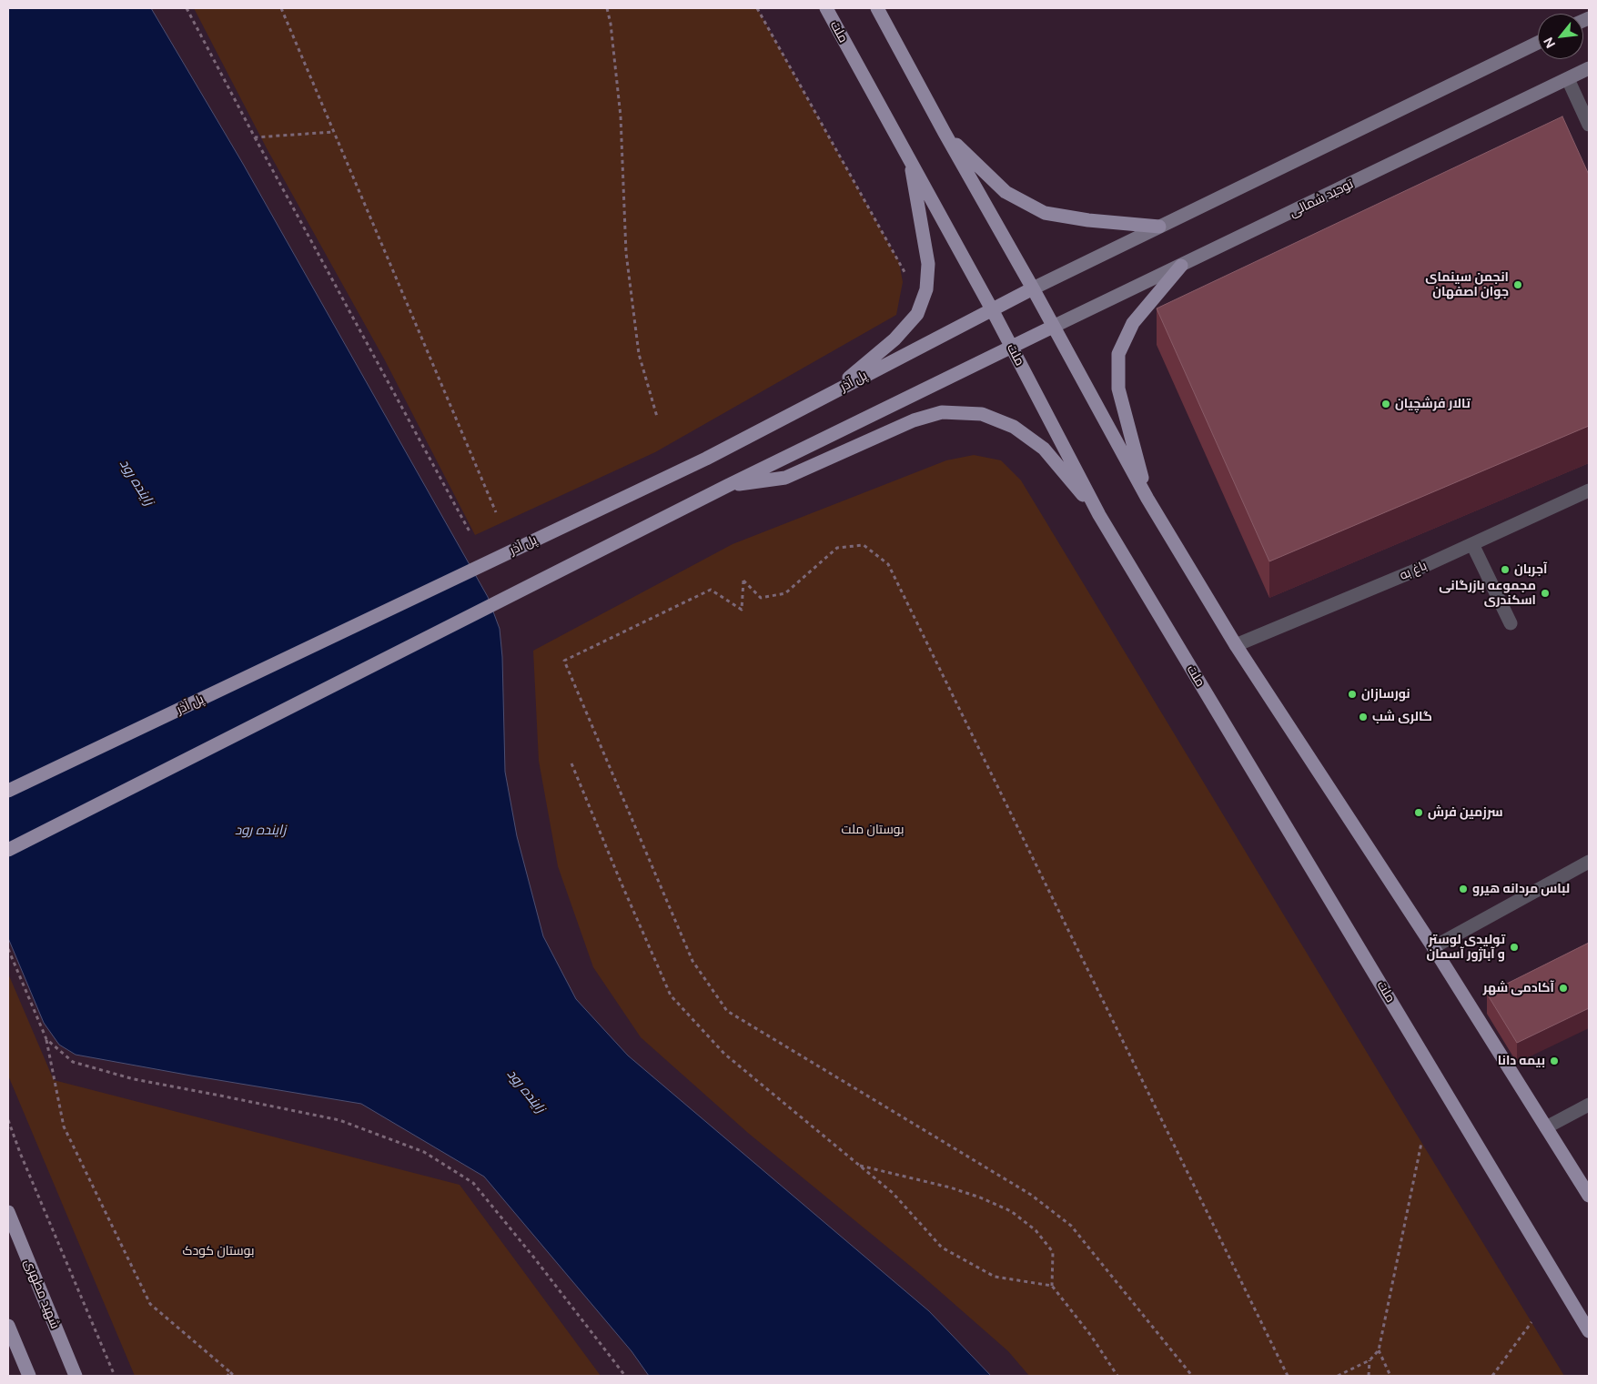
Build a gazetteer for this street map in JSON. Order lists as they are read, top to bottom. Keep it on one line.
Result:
{"streets":{"main road":["ملت","توحید شمالی","پل آذر","شهید مطهری"],"street":["باغ به"]},"crossings":[["ملت","پل آذر"]],"water":["زاینده رود"],"parks":["بوستان ملت","بوستان کودک"],"places":["انجمن سینمای جوان اصفهان","تالار فرشچیان","آجربان","مجموعه بازرگانی اسکندری","نورسازان","گالری شب","سرزمین فرش","لباس مردانه هیرو","تولیدی لوستر و آباژور آسمان","آکادمی شهر","بیمه دانا"],"north":"bottom left"}
